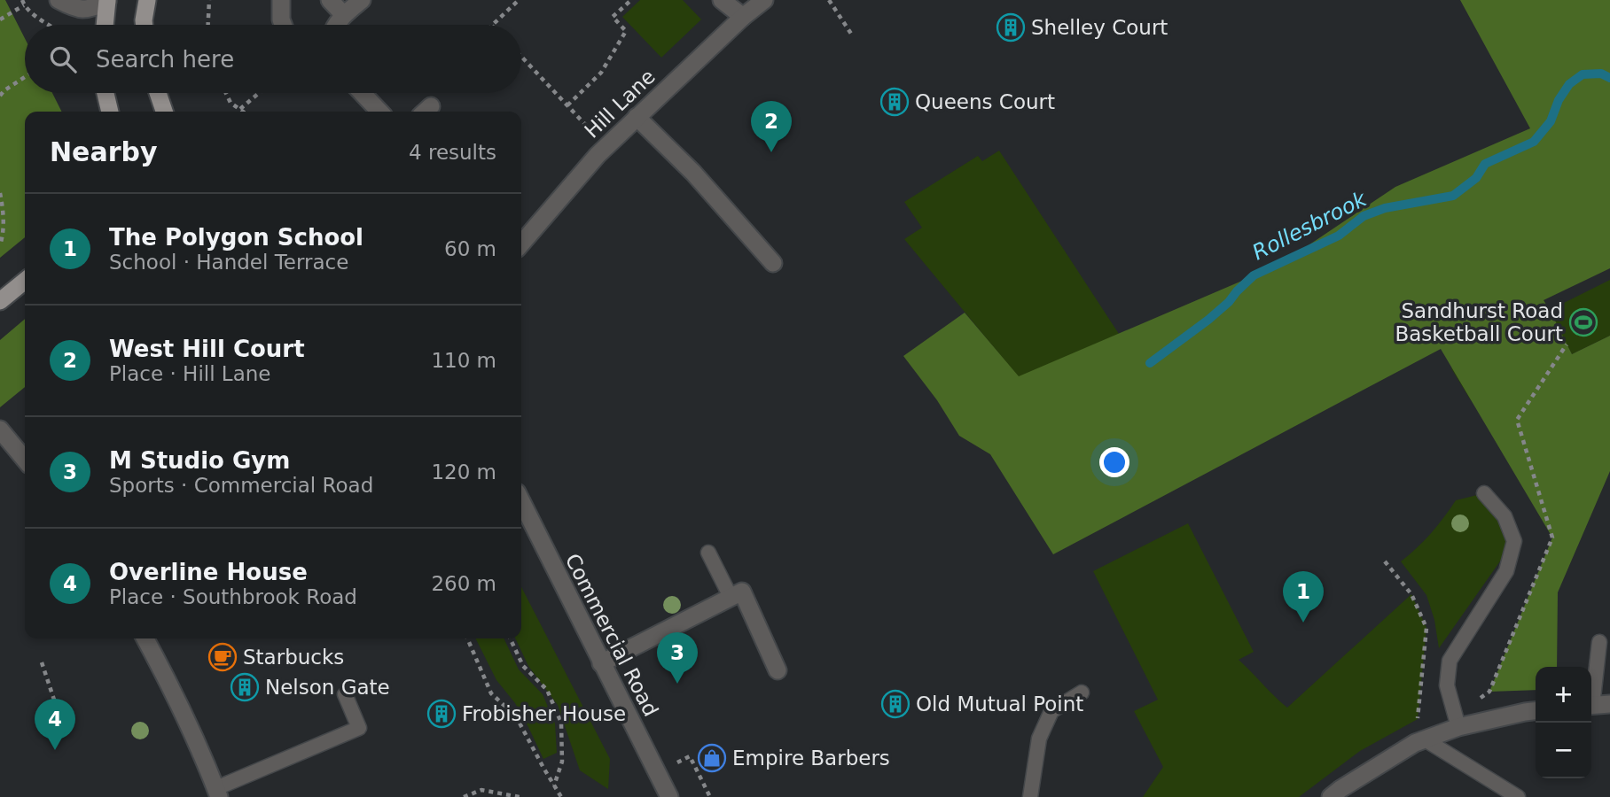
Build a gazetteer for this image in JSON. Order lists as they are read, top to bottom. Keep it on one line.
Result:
{"streets":{"street":["Hill Lane","Commercial Road"]},"water":["Rollesbrook"],"places":{"building":["Shelley Court","Queens Court","Nelson Gate","Old Mutual Point","Frobisher House"],"sports":["Sandhurst Road Basketball Court"],"cafe":["Starbucks"],"shop":["Empire Barbers"]},"page":{"search":"Search here","pins":["2","1","3","4"],"heading":["Nearby","4 results"],"list":[{"mark":"1","name":"The Polygon School","note":"School · Handel Terrace","value":"60 m"},{"mark":"2","name":"West Hill Court","note":"Place · Hill Lane","value":"110 m"},{"mark":"3","name":"M Studio Gym","note":"Sports · Commercial Road","value":"120 m"},{"mark":"4","name":"Overline House","note":"Place · Southbrook Road","value":"260 m"}],"map_buttons":["+","−"]}}
